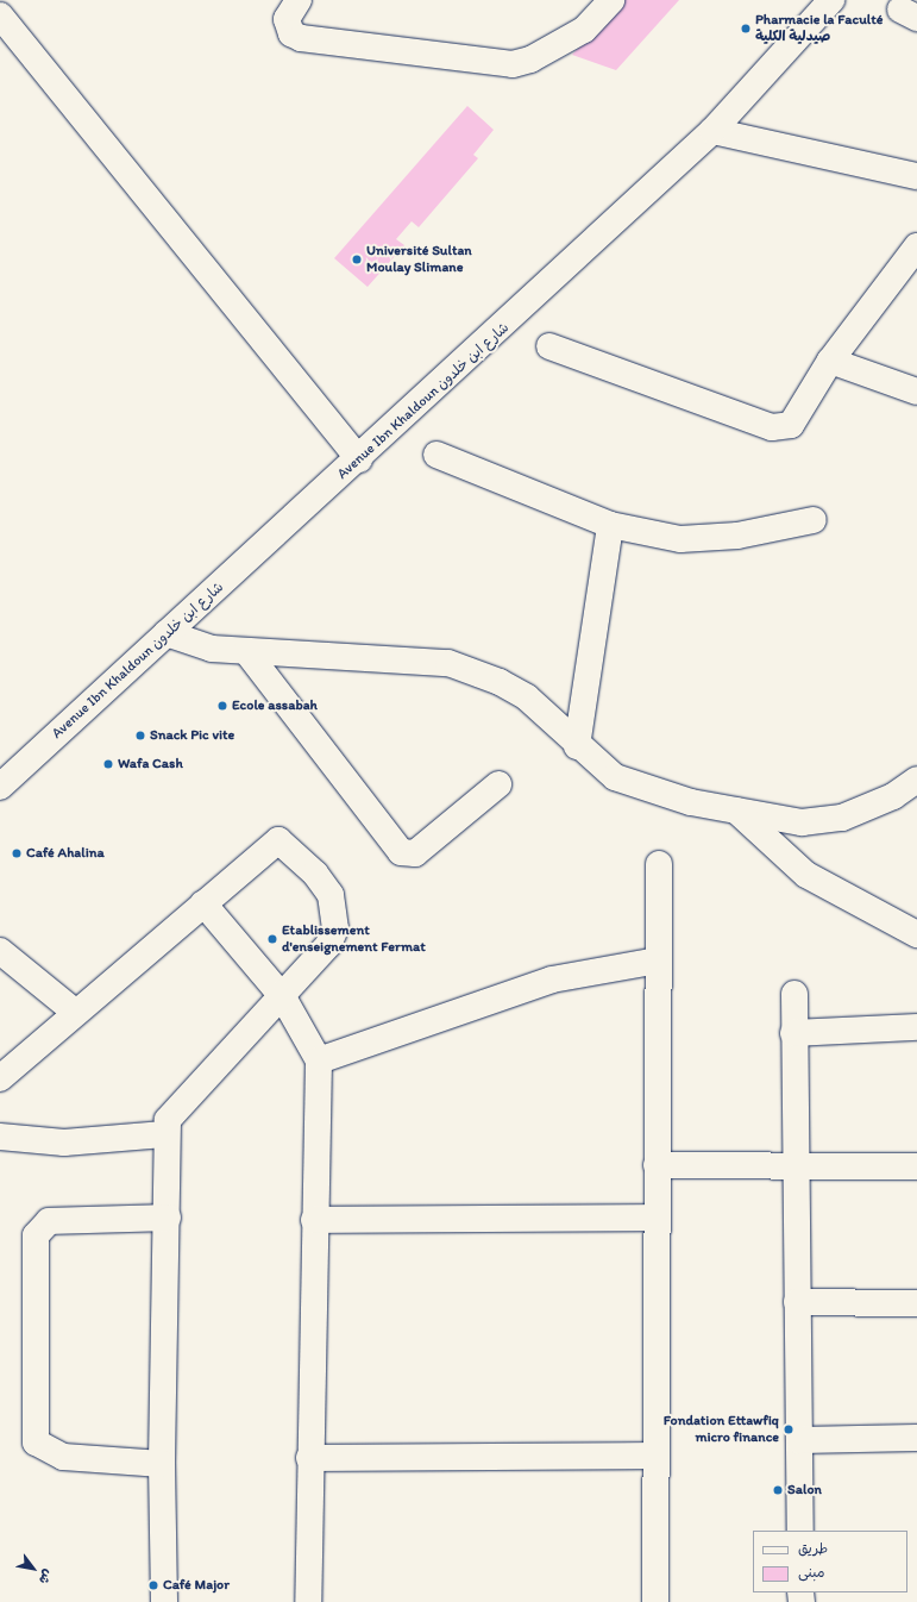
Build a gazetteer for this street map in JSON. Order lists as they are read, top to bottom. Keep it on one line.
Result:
{"streets":{"street":["Avenue Ibn Khaldoun شارع ابن خلدون"]},"places":["Pharmacie la Faculté صيدلية الكلية","Université Sultan Moulay Slimane","Ecole assabah","Snack Pic vite","Wafa Cash","Café Ahalina","Etablissement d'enseignement Fermat","Fondation Ettawfiq micro finance","Salon","Café Major"],"legend":["طريق","مبنى"],"north":"bottom right"}
